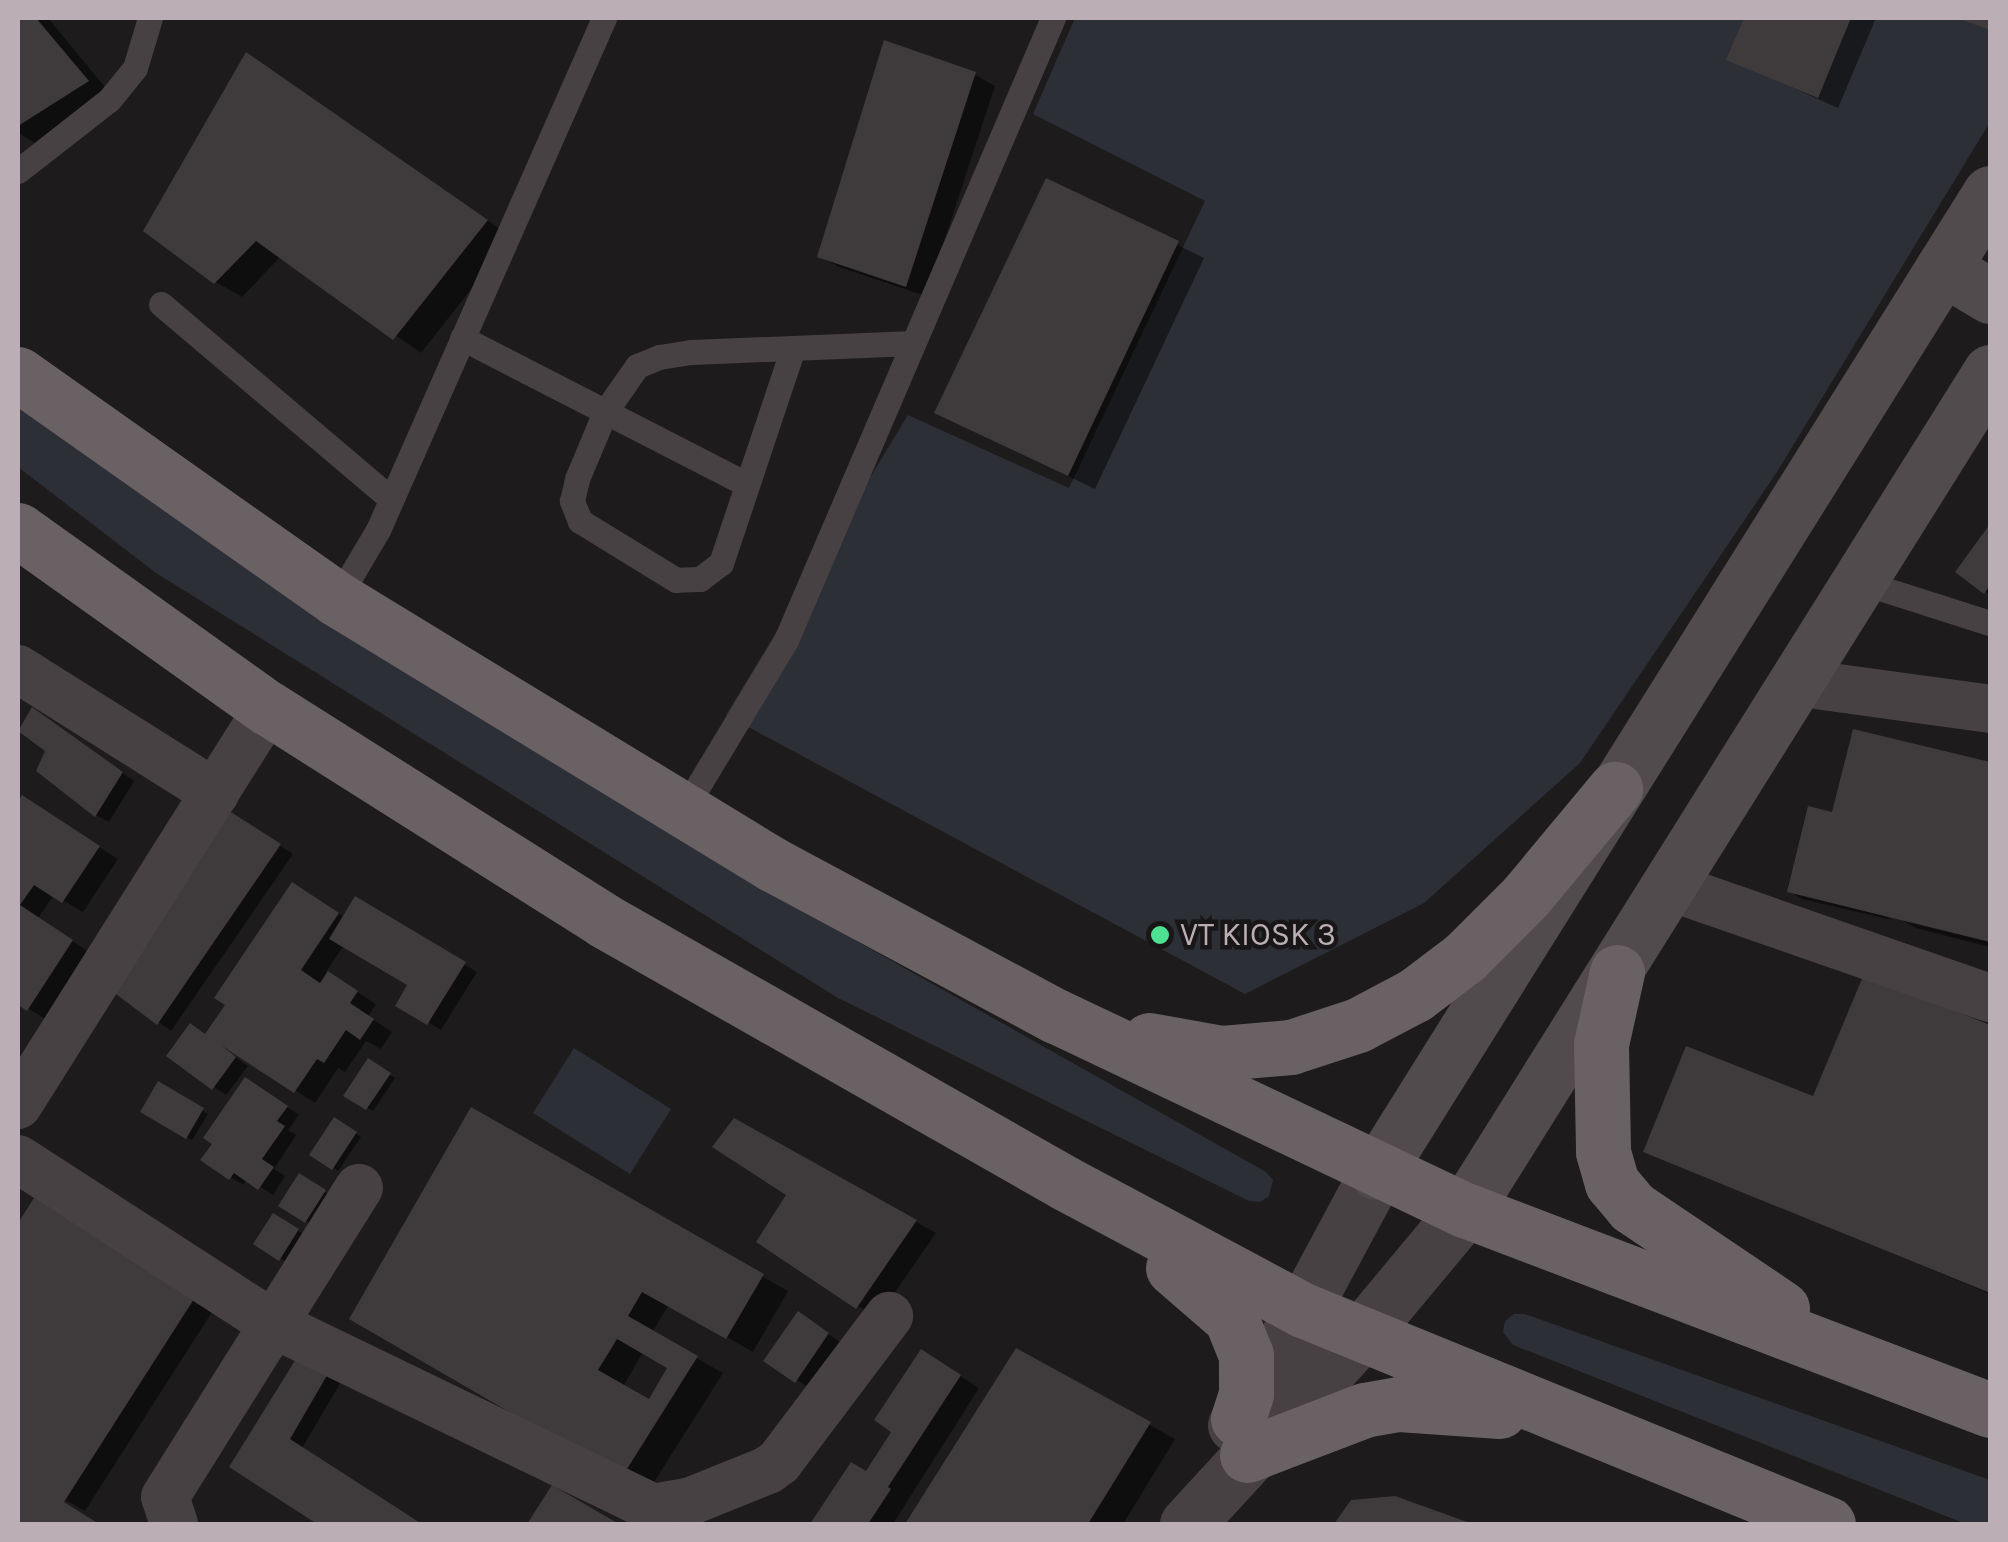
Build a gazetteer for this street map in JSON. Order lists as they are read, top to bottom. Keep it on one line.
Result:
{"places":["VT KIOSK 3"]}
